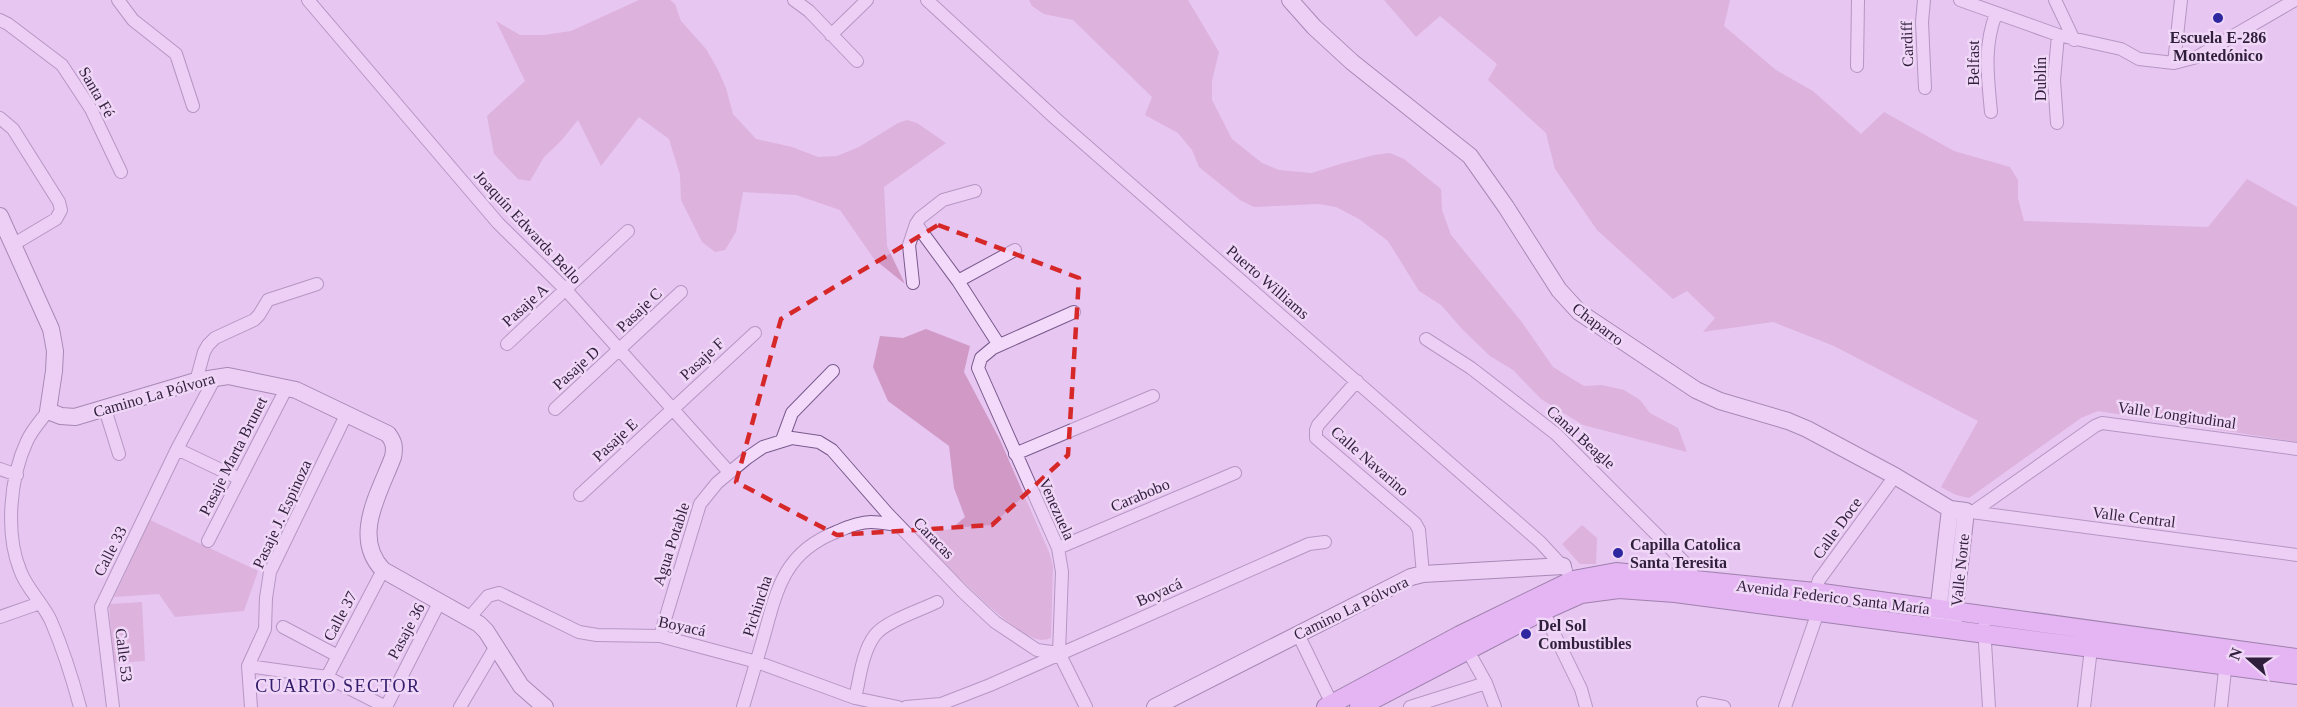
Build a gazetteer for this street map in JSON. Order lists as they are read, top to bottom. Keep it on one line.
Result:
{"streets":{"main road":["Avenida Federico Santa María"],"street":["Cardiff","Belfast","Dublín","Santa Fé","Joaquín Edwards Bello","Puerto Williams","Pasaje A","Pasaje C","Chaparro","Pasaje F","Pasaje D","Camino La Pólvora","Valle Longitudinal","Canal Beagle","Pasaje E","Pasaje Marta Brunet","Calle Navarino","Carabobo","Venezuela","Pasaje J. Espinoza","Valle Central","Calle Doce","Caracas","Agua Potable","Calle 33","Valle Norte","Boyacá","Pichincha","Calle 37","Pasaje 36","Calle 53"]},"crossings":[["Joaquín Edwards Bello","Pasaje A"],["Joaquín Edwards Bello","Pasaje C"],["Joaquín Edwards Bello","Pasaje F"],["Joaquín Edwards Bello","Pasaje D"],["Joaquín Edwards Bello","Pasaje E"],["Joaquín Edwards Bello","Agua Potable"],["Puerto Williams","Camino La Pólvora"],["Puerto Williams","Calle Navarino"],["Puerto Williams","Avenida Federico Santa María"],["Pasaje C","Pasaje D"],["Chaparro","Valle Longitudinal"],["Chaparro","Valle Central"],["Chaparro","Calle Doce"],["Chaparro","Valle Norte"],["Pasaje F","Pasaje E"],["Camino La Pólvora","Pasaje Marta Brunet"],["Camino La Pólvora","Calle Navarino"],["Camino La Pólvora","Pasaje J. Espinoza"],["Camino La Pólvora","Calle 33"],["Camino La Pólvora","Avenida Federico Santa María"],["Camino La Pólvora","Calle 37"],["Valle Longitudinal","Valle Central"],["Valle Longitudinal","Valle Norte"],["Canal Beagle","Avenida Federico Santa María"],["Carabobo","Venezuela"],["Venezuela","Caracas"],["Venezuela","Boyacá"],["Valle Central","Valle Norte"],["Calle Doce","Avenida Federico Santa María"],["Caracas","Agua Potable"],["Caracas","Boyacá"],["Caracas","Pichincha"],["Agua Potable","Boyacá"],["Calle 33","Calle 53"],["Valle Norte","Avenida Federico Santa María"],["Boyacá","Pichincha"]],"districts":["CUARTO SECTOR"],"places":["Escuela E-286 Montedónico","Capilla Catolica Santa Teresita","Del Sol Combustibles"],"north":"left"}
